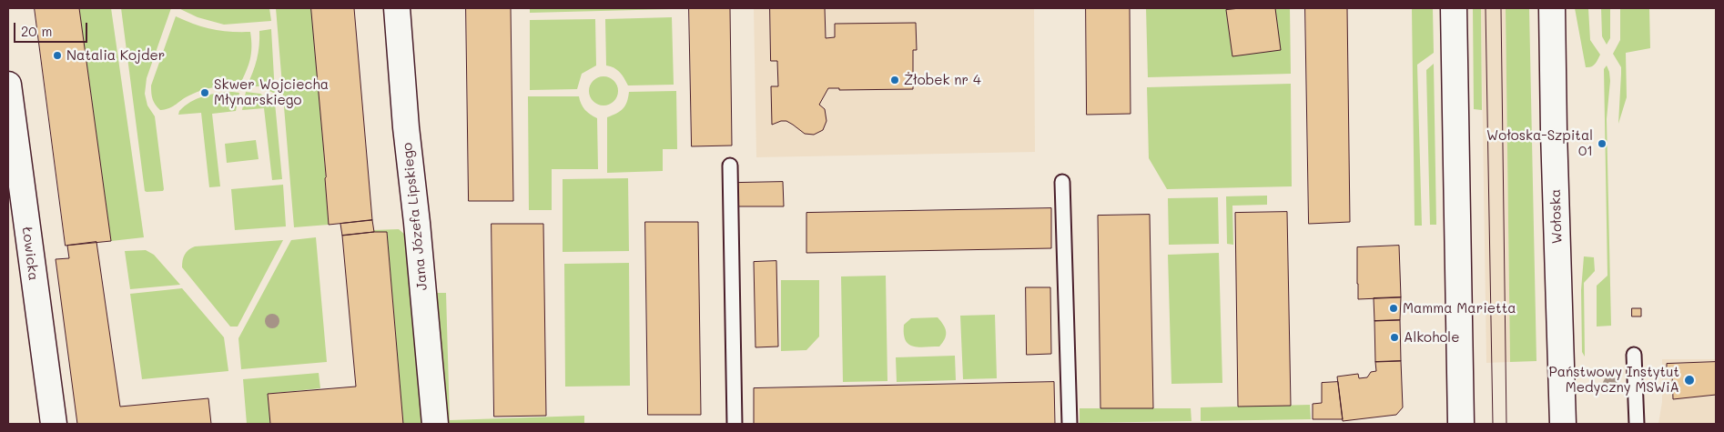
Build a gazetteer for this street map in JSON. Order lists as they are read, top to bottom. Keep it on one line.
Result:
{"streets":{"main road":["Jana Józefa Lipskiego","Wołoska","Łowicka"]},"places":["Natalia Kojder","Żłobek nr 4","Skwer Wojciecha Młynarskiego","Wołoska-Szpital 01","Mamma Marietta","Alkohole","Państwowy Instytut Medyczny MSWiA"],"scale_bar":"20 m"}
